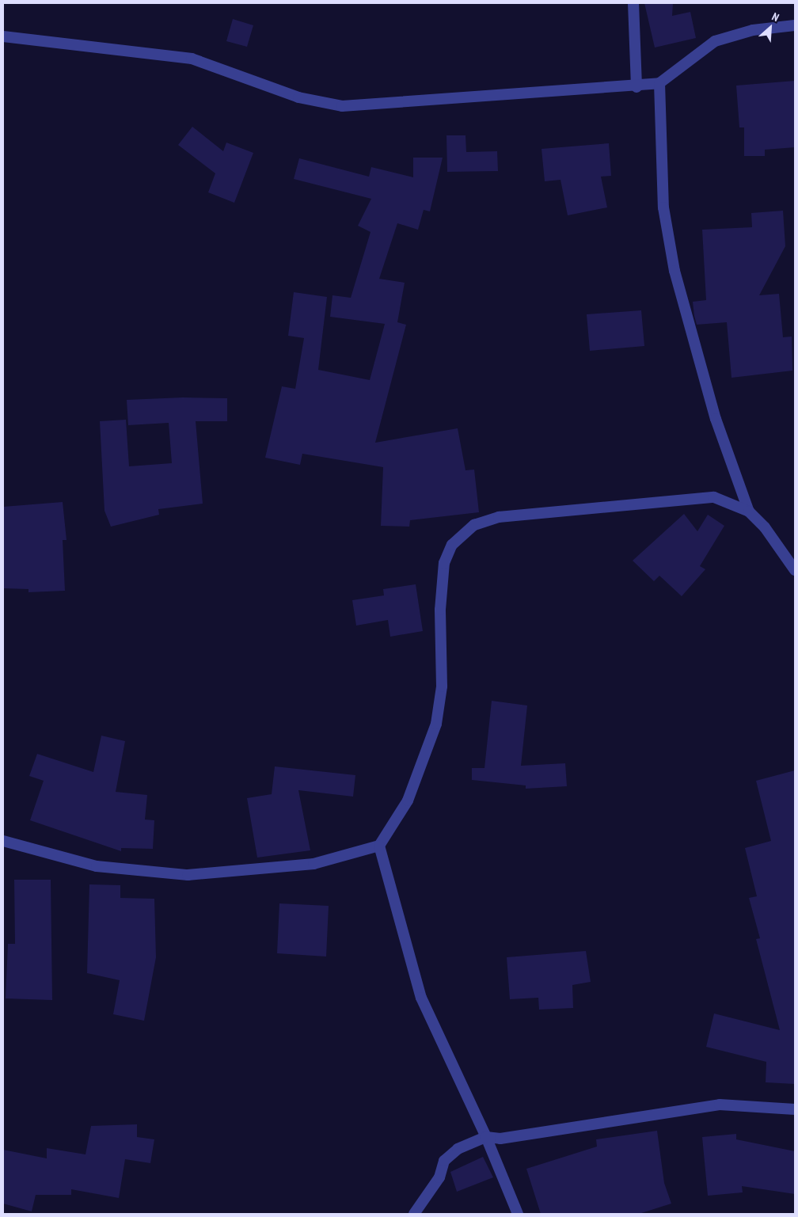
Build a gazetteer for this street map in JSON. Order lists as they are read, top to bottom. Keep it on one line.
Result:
{"north":"top right"}
